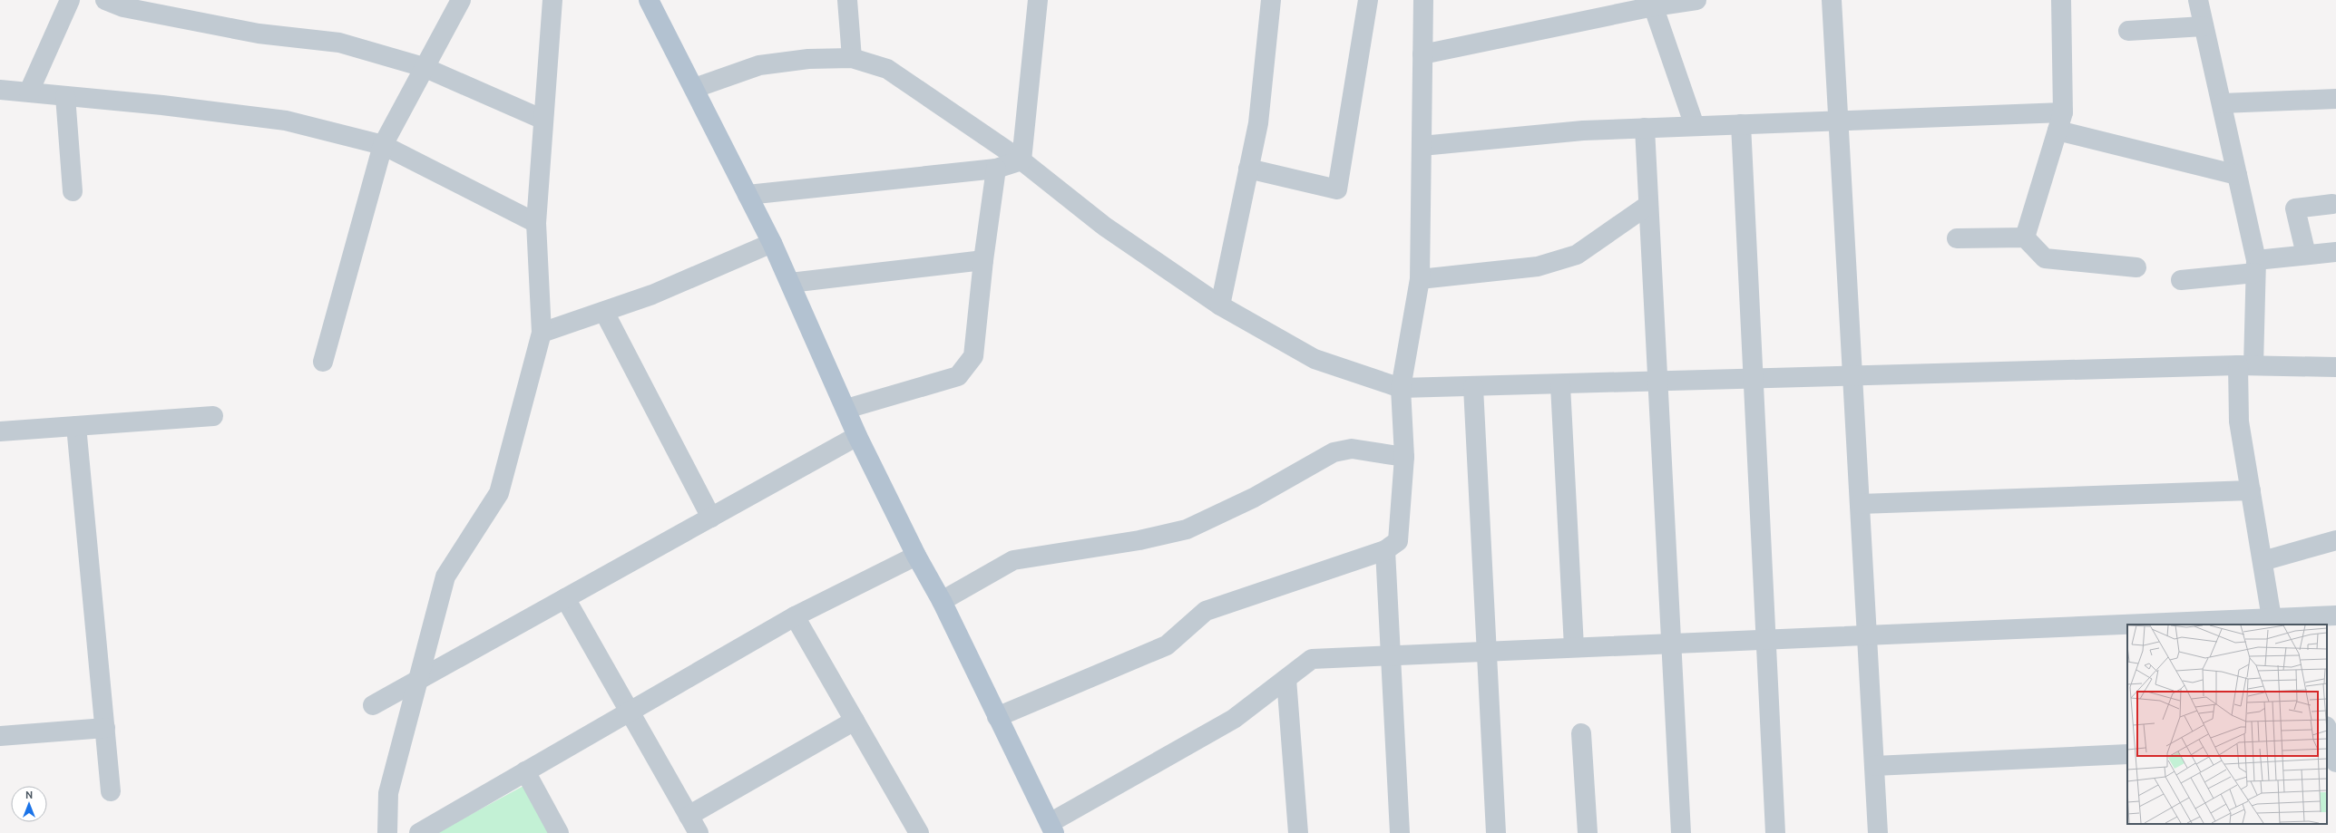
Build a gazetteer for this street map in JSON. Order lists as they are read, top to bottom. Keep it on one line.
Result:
{"north":"top"}
